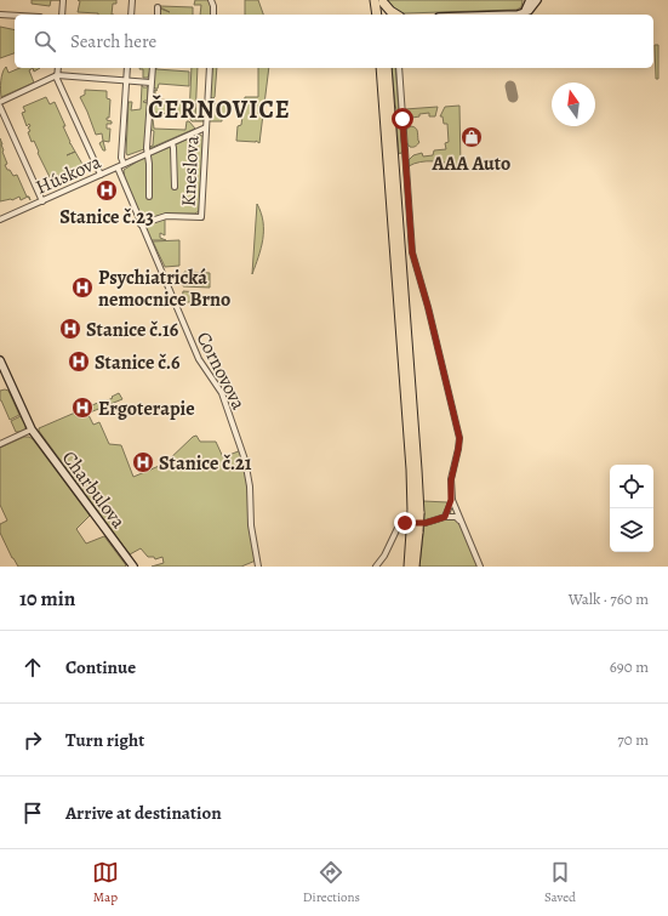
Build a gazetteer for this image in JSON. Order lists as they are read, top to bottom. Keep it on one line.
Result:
{"streets":{"street":["Kneslova","Húskova","Cornovova","Charbulova"]},"crossings":[["Kneslova","Húskova"],["Kneslova","Cornovova"],["Húskova","Cornovova"]],"districts":["ČERNOVICE"],"places":{"shop":["AAA Auto"],"hospital":["Stanice č.23","Psychiatrická nemocnice Brno","Stanice č.16","Stanice č.6","Ergoterapie","Stanice č.21"]},"north":"top","page":{"search":"Search here","heading":["10 min","Walk · 760 m"],"list":[["Continue","690 m"],["Turn right","70 m"],"Arrive at destination"],"nav":["Map","Directions","Saved"]}}
